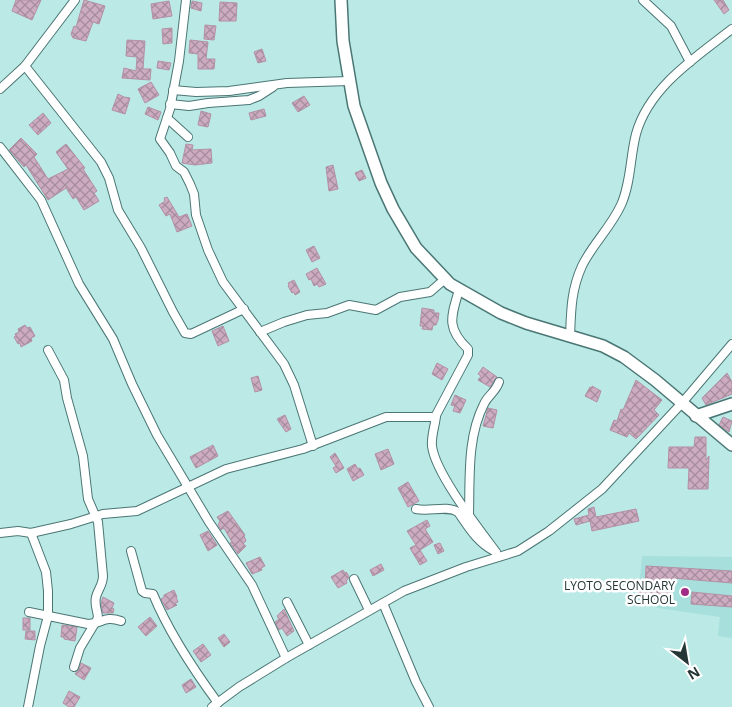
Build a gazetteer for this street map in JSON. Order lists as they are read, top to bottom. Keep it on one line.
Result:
{"places":["LYOTO SECONDARY SCHOOL"],"north":"bottom right"}
